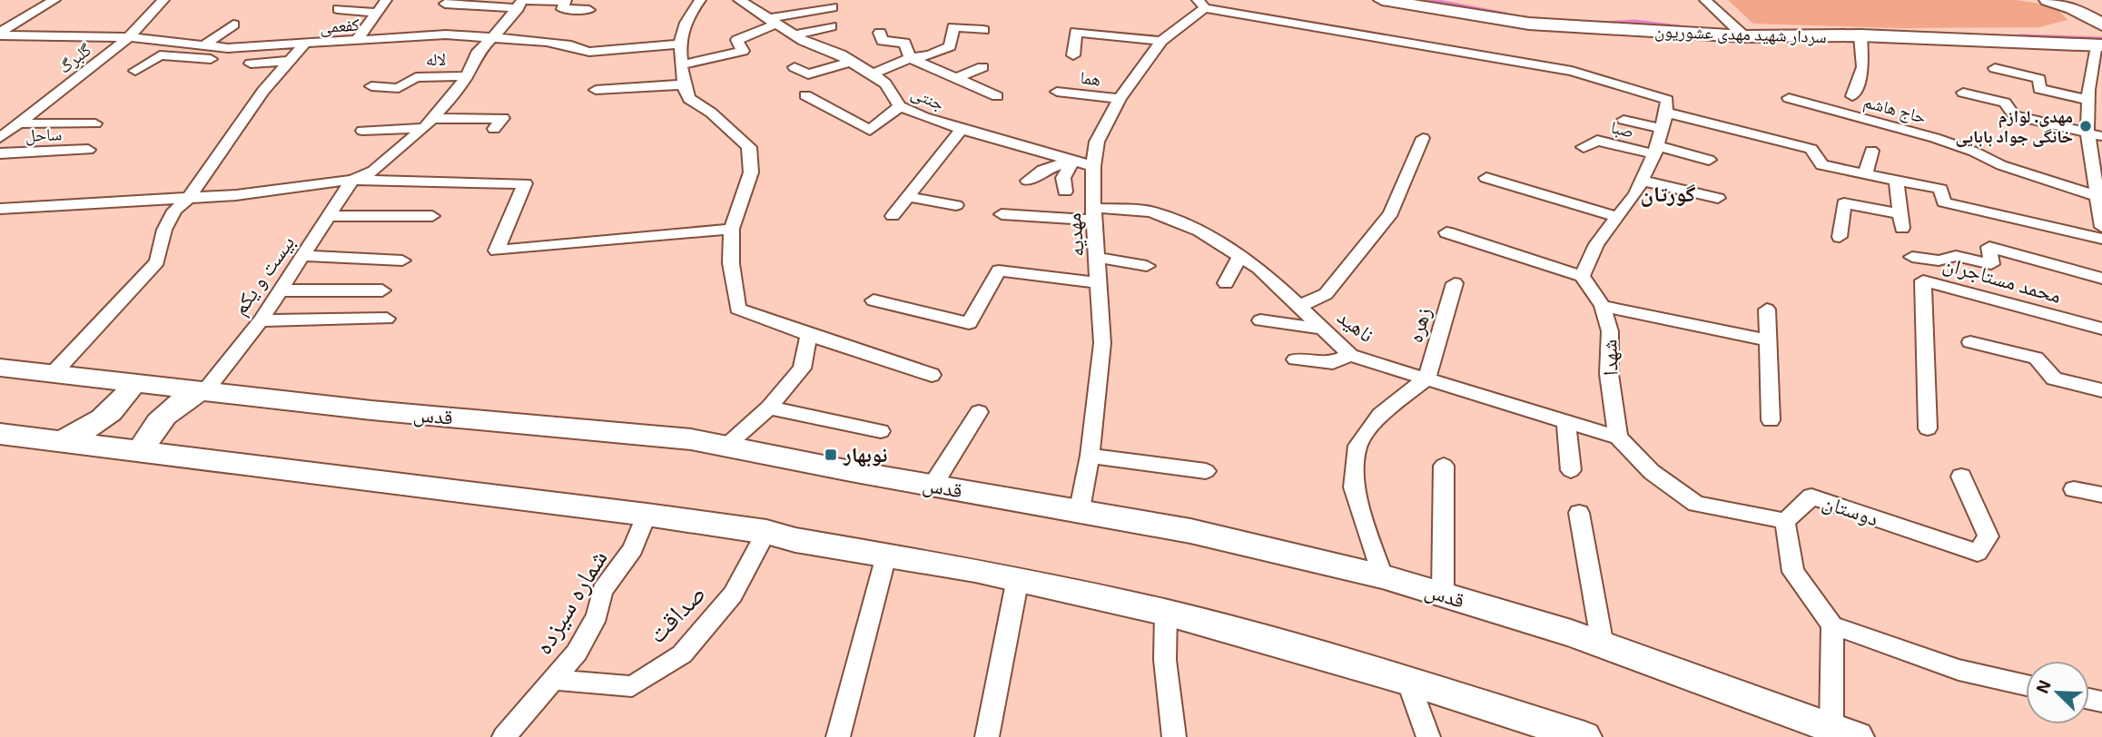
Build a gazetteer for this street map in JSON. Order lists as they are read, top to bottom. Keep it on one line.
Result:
{"streets":{"main road":["سردار شهید مهدی عشوریون","قدس"],"street":["کفعمی","گلبرگ","لاله","هما","جنتی","حاج هاشم","صبا","ساحل","مهدیه","بیست و یکم","محمد مستاجران","زهره","ناهید","شهدا","دوستان","شماره سیزده","صداقت"]},"crossings":[["کفعمی","گلبرگ"],["هما","مهدیه"],["جنتی","مهدیه"],["مهدیه","ناهید"],["مهدیه","قدس"],["بیست و یکم","قدس"],["زهره","ناهید"],["ناهید","شهدا"],["شماره سیزده","صداقت"]],"districts":["گورتان"],"places":{"other":["مهدی. لوازم خانگی جواد بابایی"],"transit":["نوبهار"]},"north":"top left"}
